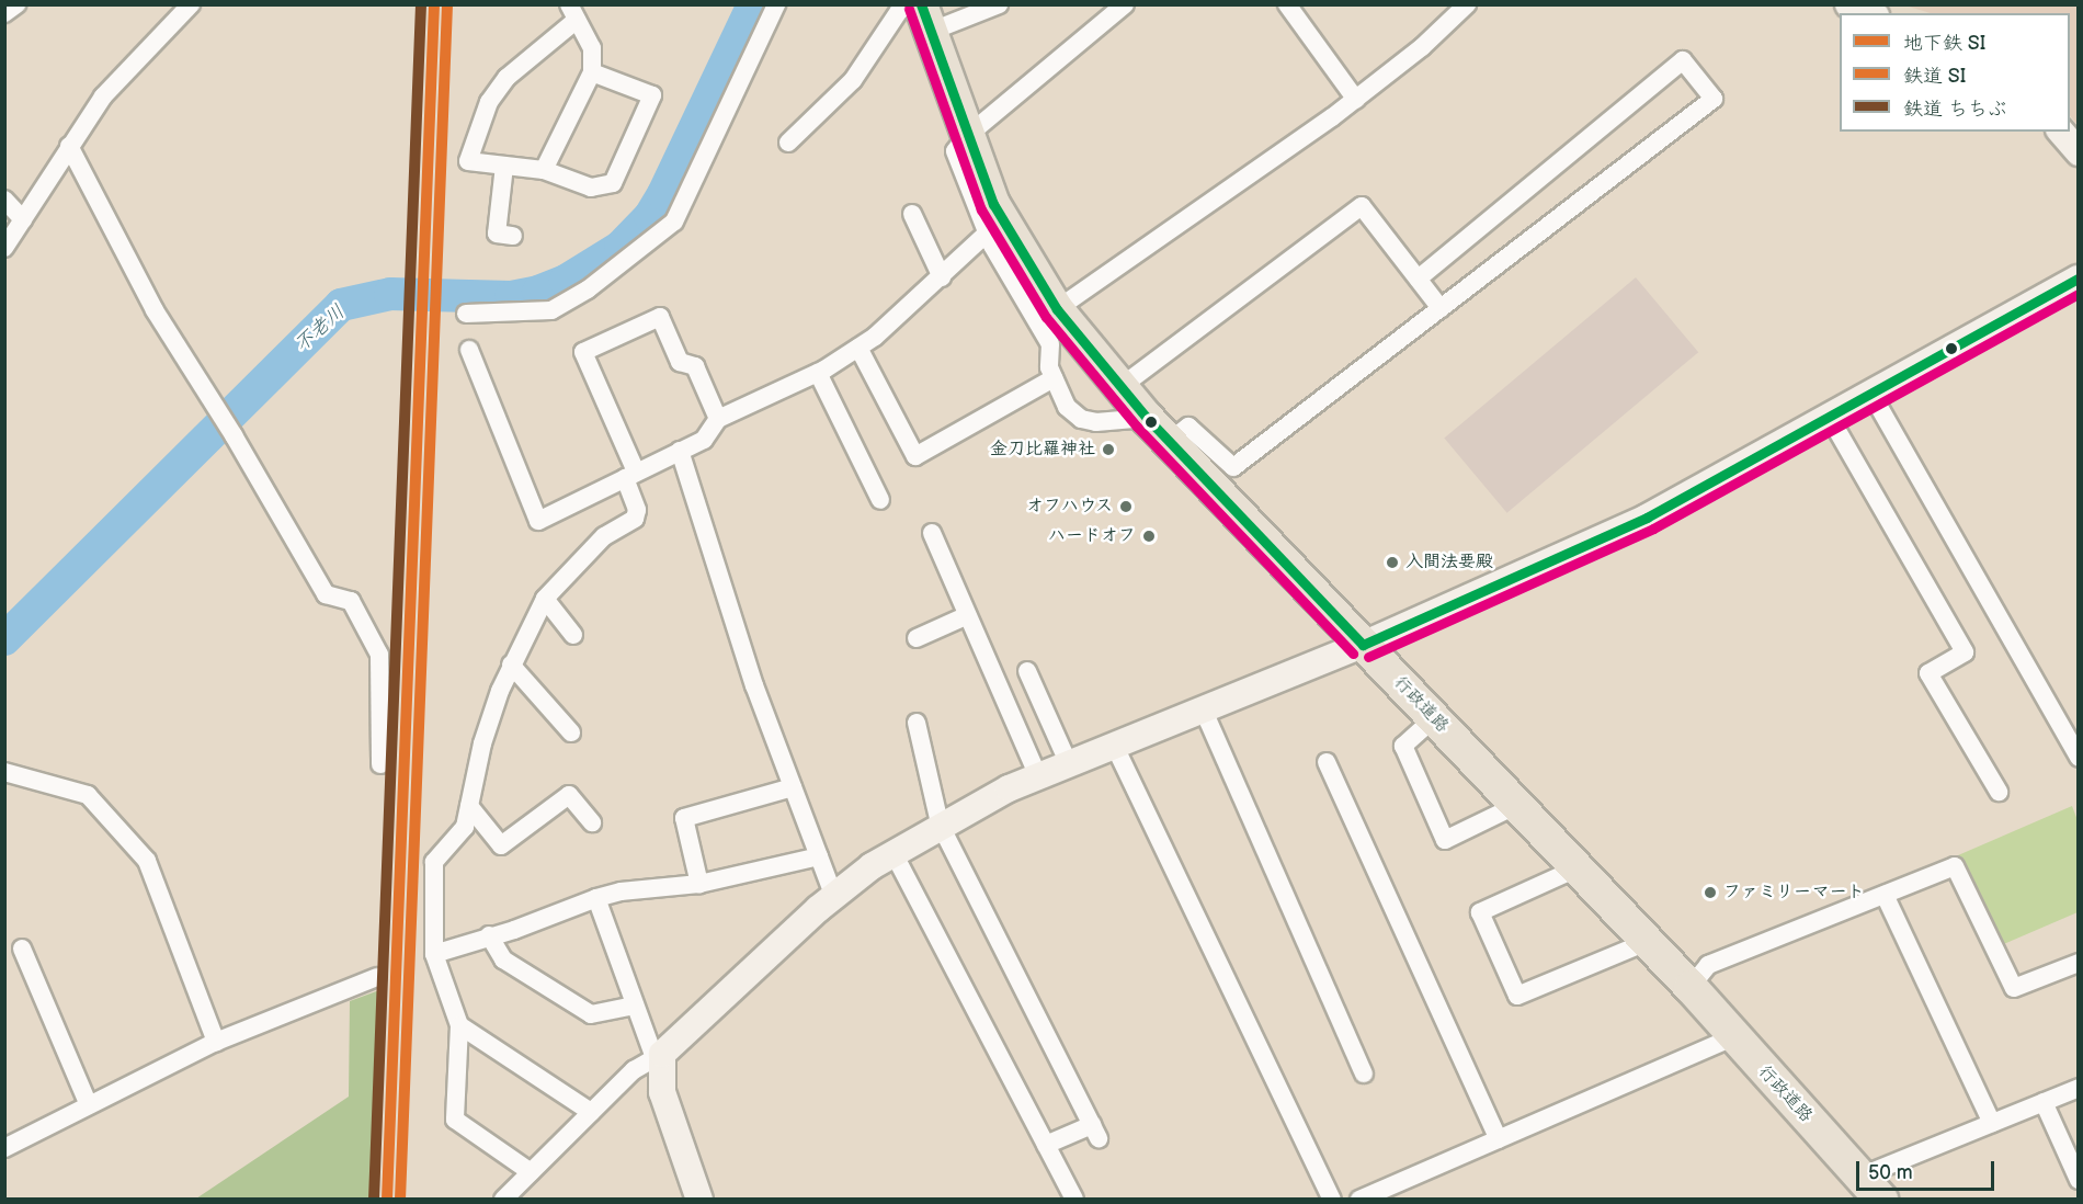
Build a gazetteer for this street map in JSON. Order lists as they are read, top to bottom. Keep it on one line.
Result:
{"streets":{"highway":["行政道路"]},"water":["不老川"],"places":["金刀比羅神社","オフハウス","ハードオフ","入間法要殿","ファミリーマート"],"lines":["metro line SI","rail line SI","rail line ちちぶ"],"legend":["地下鉄 SI","鉄道 SI","鉄道 ちちぶ"],"scale_bar":"50 m"}
